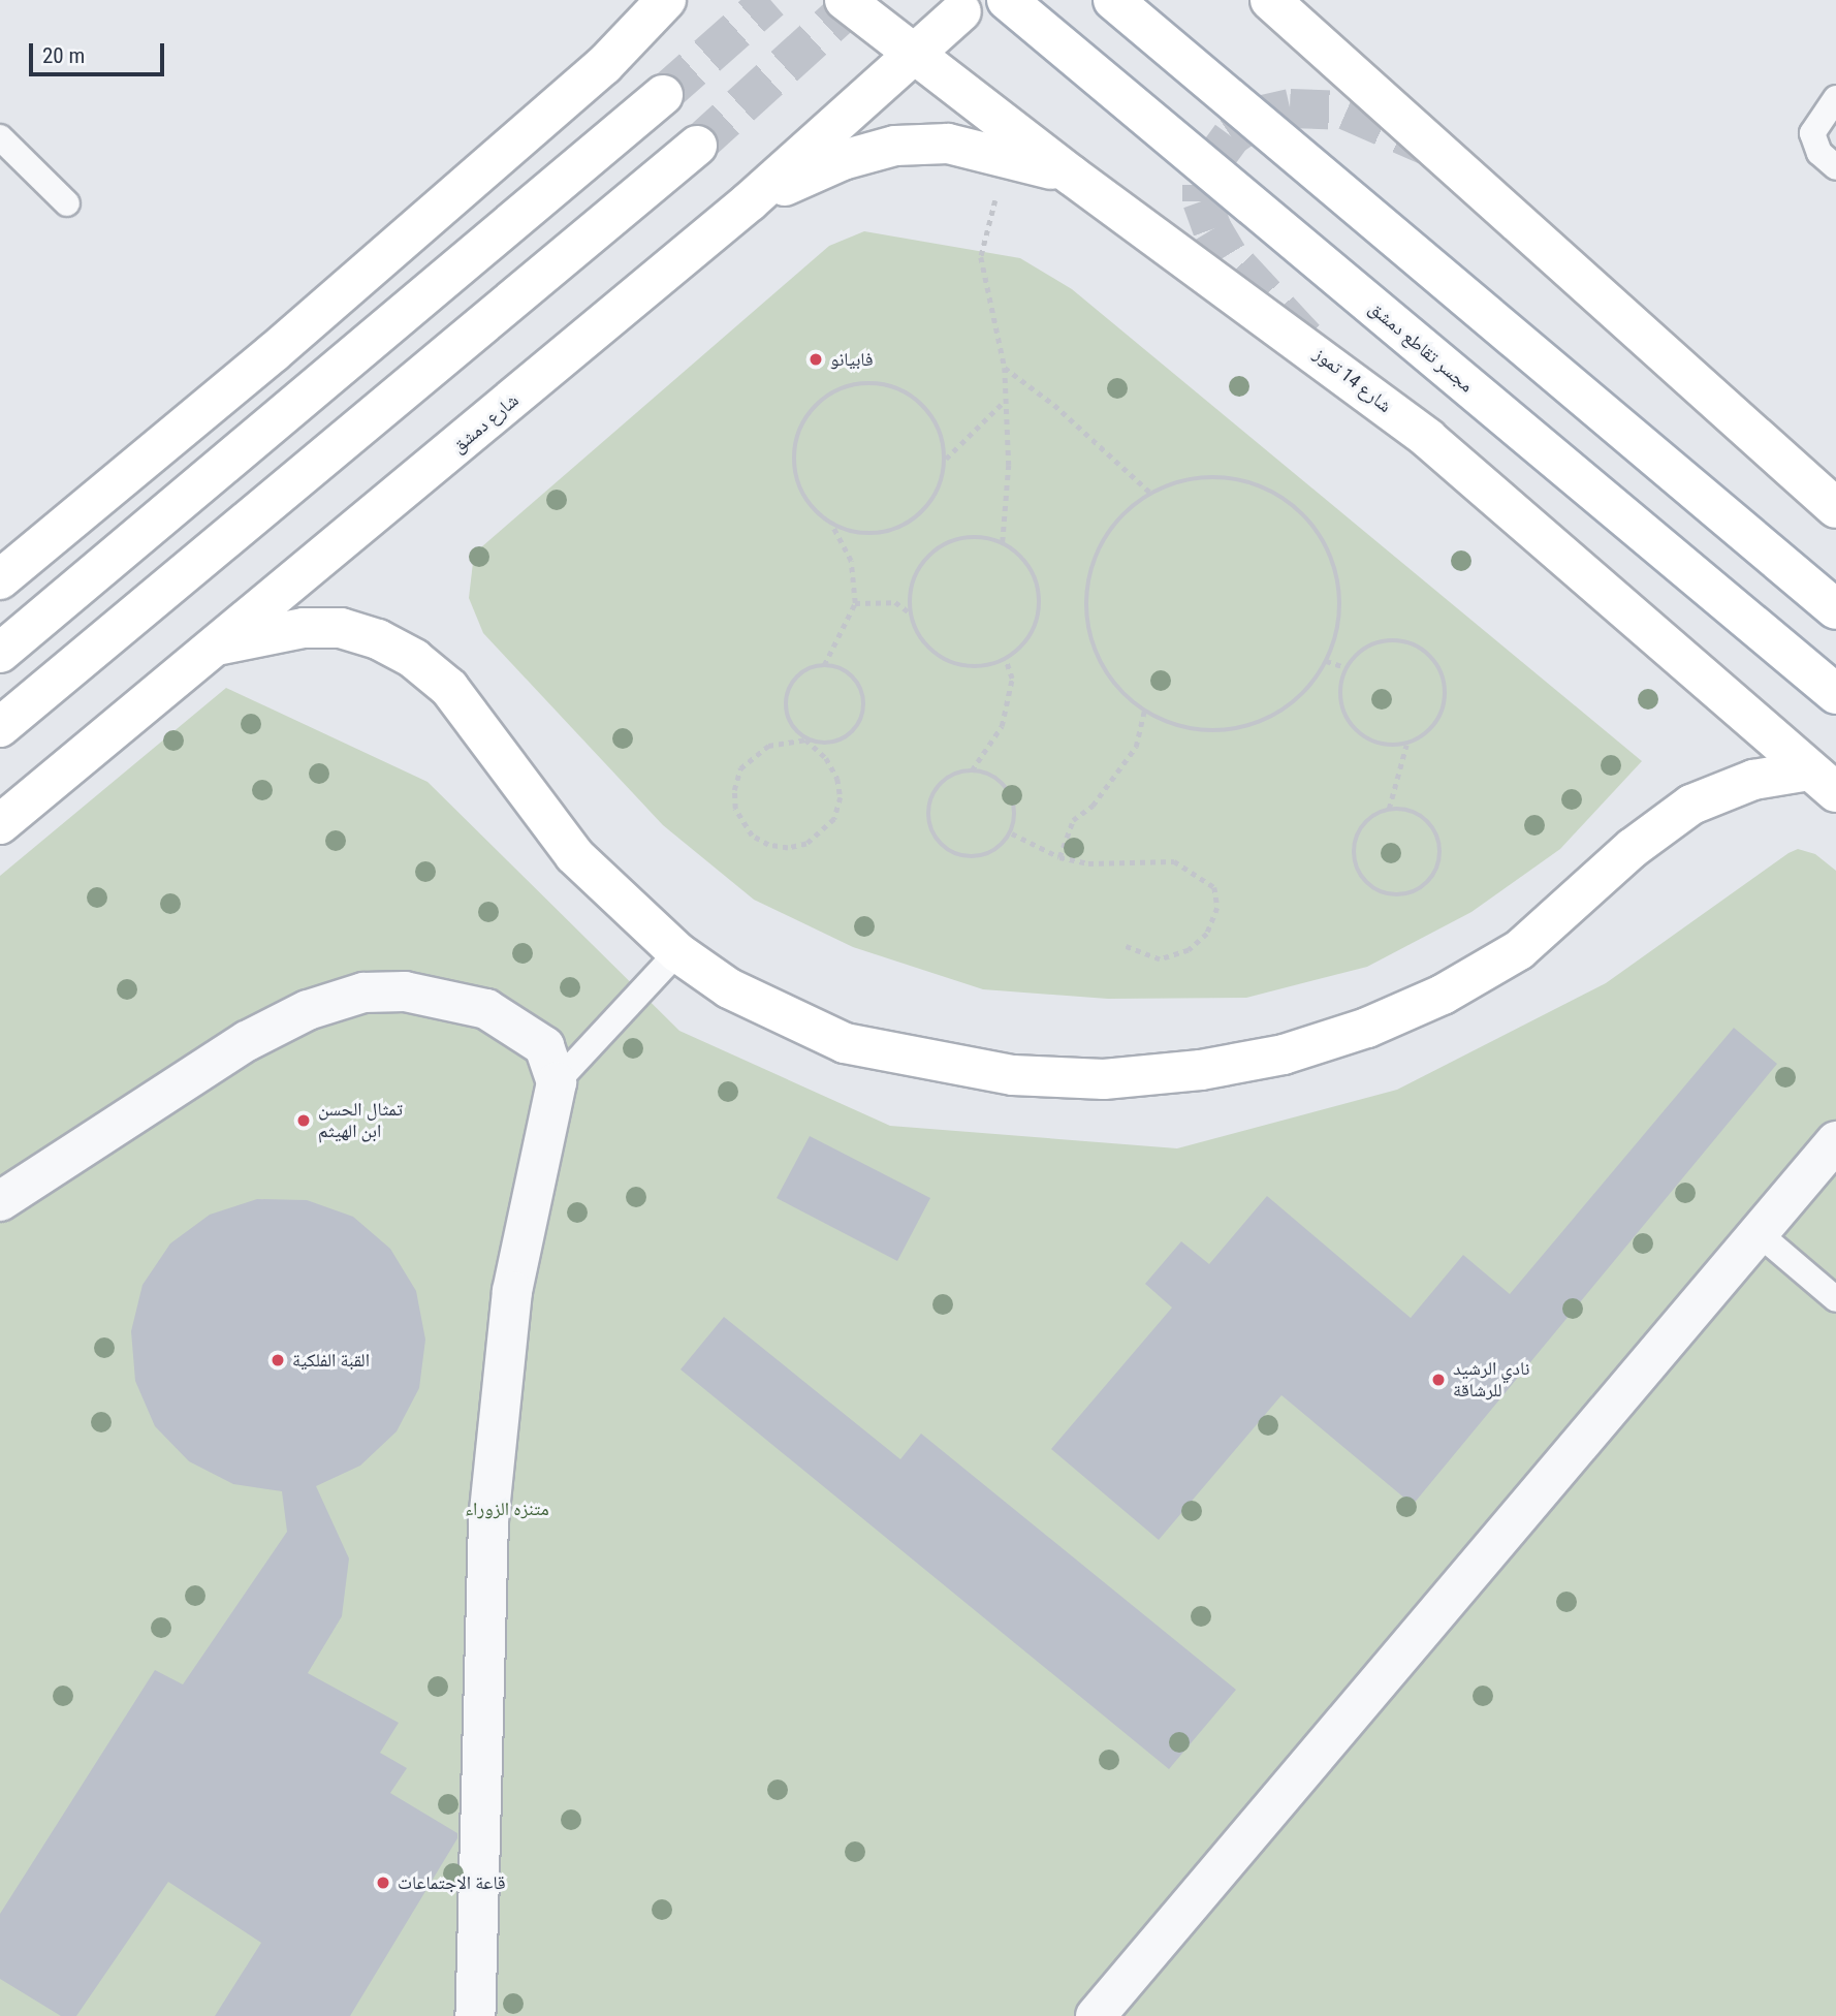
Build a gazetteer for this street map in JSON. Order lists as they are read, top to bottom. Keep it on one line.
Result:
{"streets":{"main road":["مجسر تقاطع دمشق","شارع 14 تموز","شارع دمشق"]},"crossings":[["شارع 14 تموز","شارع دمشق"]],"parks":["متنزه الزوراء"],"places":["فابيانو","تمثال الحسن ابن الهيثم","القبة الفلكية","نادي الرشيد للرشاقة","قاعة الاجتماعات"],"scale_bar":"20 m"}
